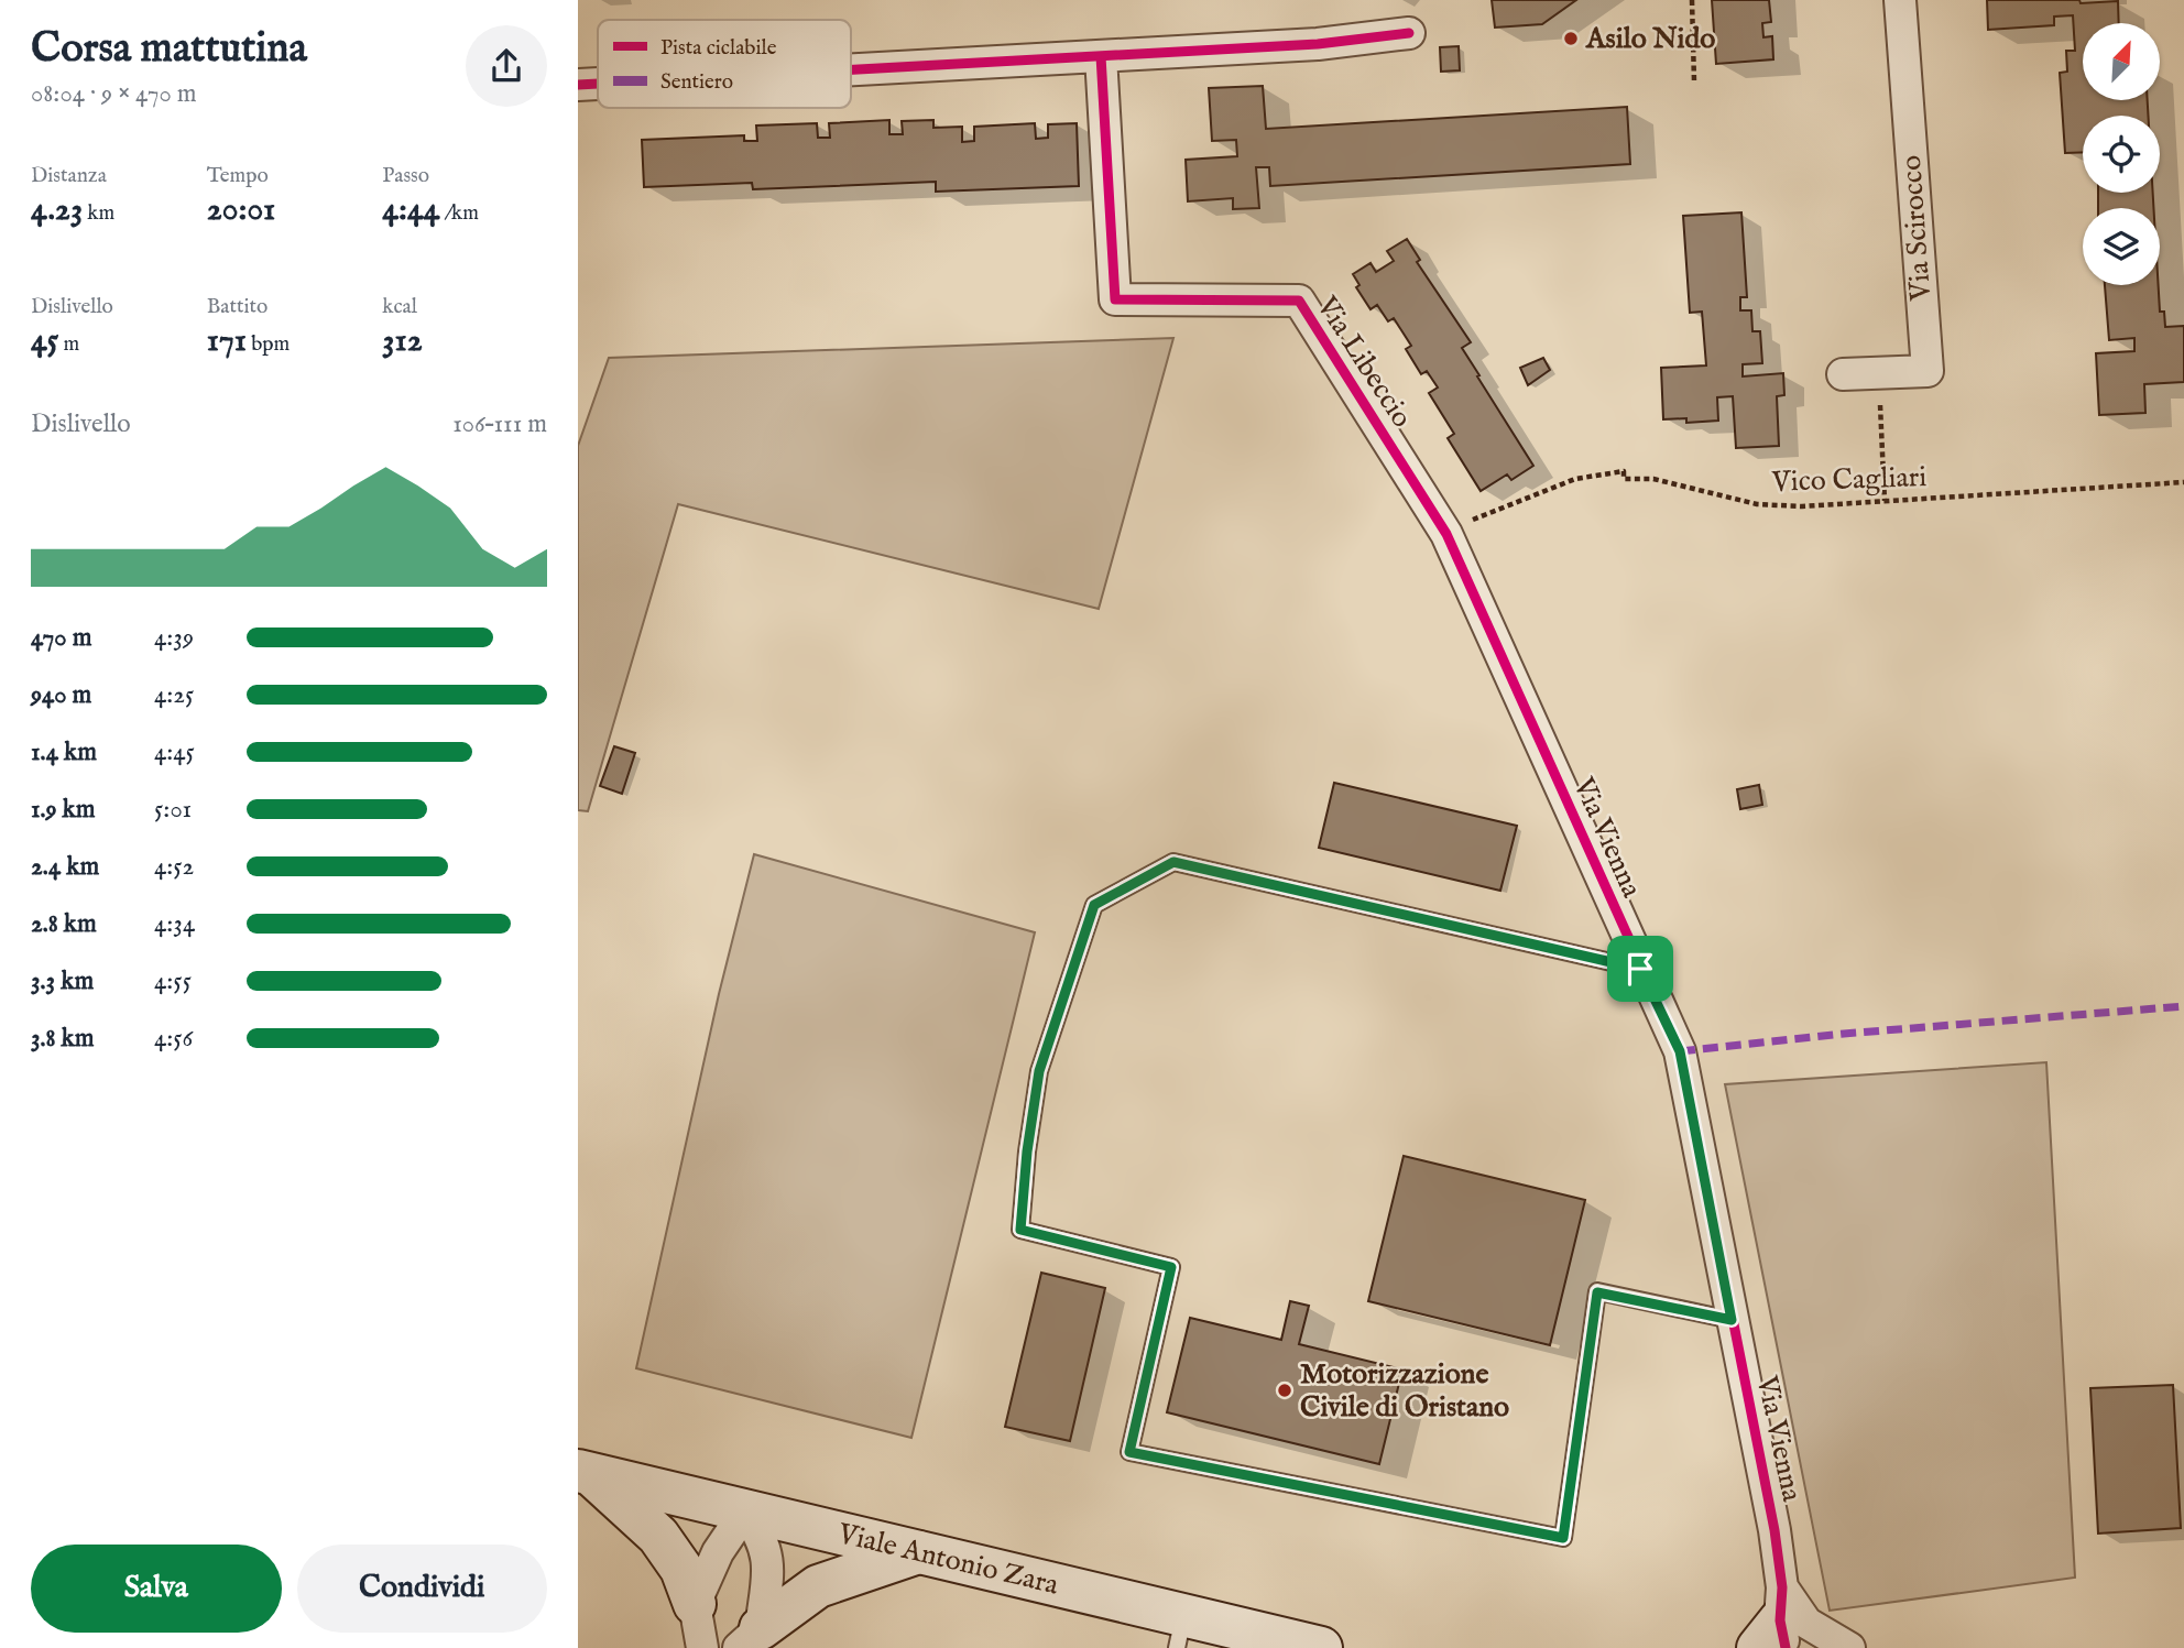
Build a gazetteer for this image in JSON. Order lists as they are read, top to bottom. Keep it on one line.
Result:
{"streets":{"main road":["Viale Antonio Zara"],"street":["Via Scirocco","Via Libeccio","Via Vienna"],"path":["Vico Cagliari"]},"crossings":[["Via Libeccio","Vico Cagliari"],["Via Libeccio","Via Vienna"],["Vico Cagliari","Via Vienna"]],"places":["Asilo Nido","Motorizzazione Civile di Oristano"],"legend":["Pista ciclabile","Sentiero"],"north":"top right","page":{"heading":["Corsa mattutina","08:04 · 9 × 470 m"],"stats":[["Distanza","4.23 km"],["Tempo","20:01"],["Passo","4:44 /km"],["Dislivello","45 m"],["Battito","171 bpm"],["kcal","312"]],"chart":["Dislivello","106–111 m"],"list":[{"name":"470 m","note":"4:39"},{"name":"940 m","note":"4:25"},{"name":"1.4 km","note":"4:45"},{"name":"1.9 km","note":"5:01"},{"name":"2.4 km","note":"4:52"},{"name":"2.8 km","note":"4:34"},{"name":"3.3 km","note":"4:55"},{"name":"3.8 km","note":"4:56"}],"buttons":["Salva","Condividi"]}}
